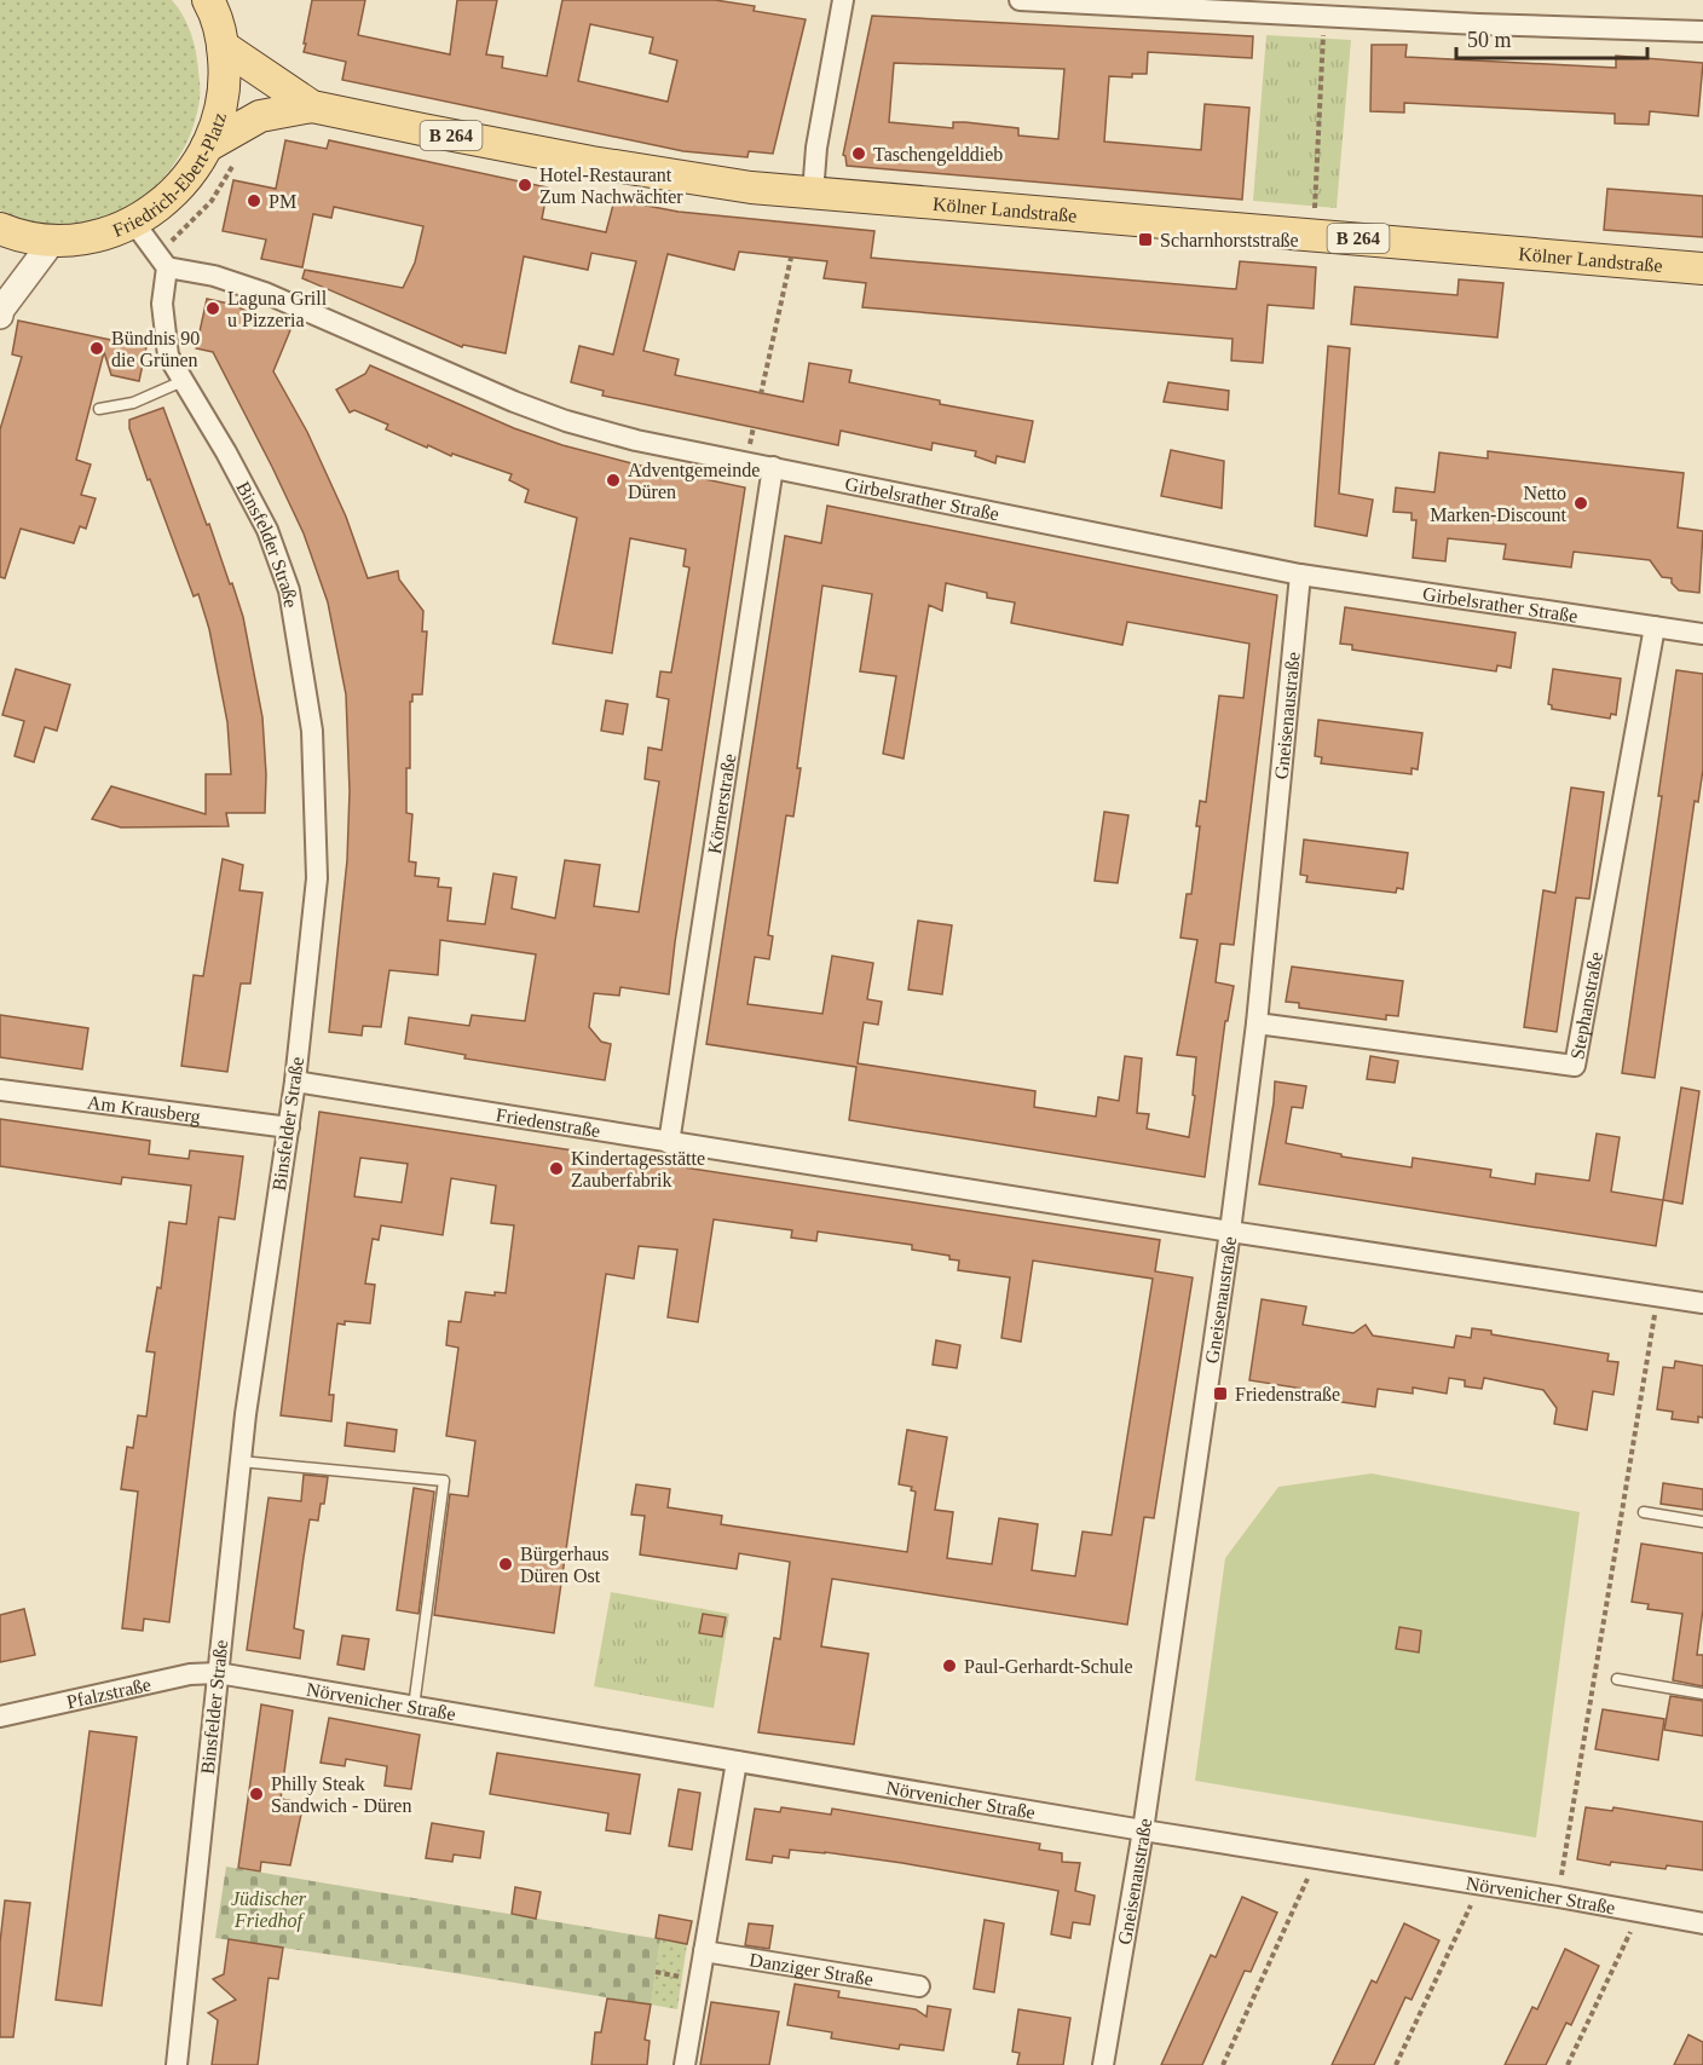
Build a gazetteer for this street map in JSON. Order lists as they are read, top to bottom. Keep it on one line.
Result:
{"streets":{"main road":["B 264","Friedrich-Ebert-Platz","Kölner Landstraße"],"street":["Girbelsrather Straße","Binsfelder Straße","Gneisenaustraße","Körnerstraße","Stephanstraße","Am Krausberg","Friedenstraße","Pfalzstraße","Nörvenicher Straße","Danziger Straße"]},"crossings":[["Friedrich-Ebert-Platz","Kölner Landstraße"],["Girbelsrather Straße","Binsfelder Straße"],["Girbelsrather Straße","Gneisenaustraße"],["Girbelsrather Straße","Körnerstraße"],["Girbelsrather Straße","Stephanstraße"],["Binsfelder Straße","Am Krausberg"],["Binsfelder Straße","Friedenstraße"],["Binsfelder Straße","Pfalzstraße"],["Binsfelder Straße","Nörvenicher Straße"],["Gneisenaustraße","Stephanstraße"],["Gneisenaustraße","Friedenstraße"],["Gneisenaustraße","Nörvenicher Straße"],["Körnerstraße","Friedenstraße"],["Pfalzstraße","Nörvenicher Straße"]],"parks":["Jüdischer Friedhof"],"places":{"other":["Taschengelddieb","Hotel-Restaurant Zum Nachwächter","PM","Laguna Grill u Pizzeria","Bündnis 90 die Grünen","Adventgemeinde Düren","Netto Marken-Discount","Kindertagesstätte Zauberfabrik","Bürgerhaus Düren Ost","Paul-Gerhardt-Schule","Philly Steak Sandwich - Düren"],"transit":["Scharnhorststraße","Friedenstraße"]},"scale_bar":"50 m"}
